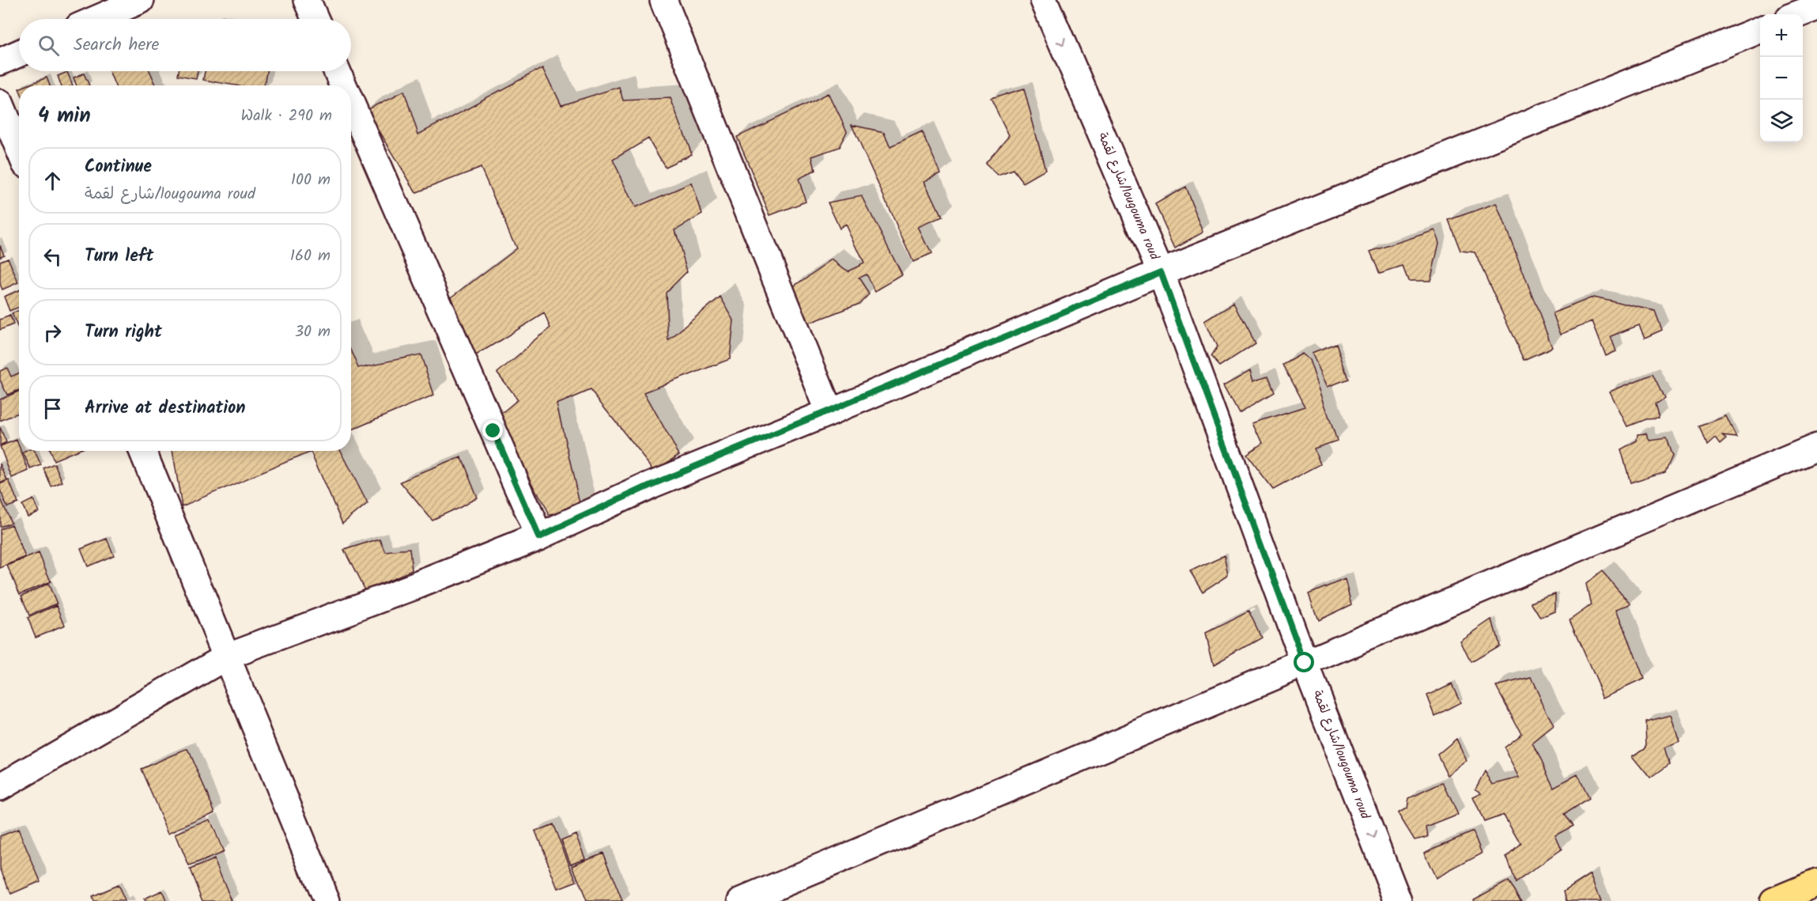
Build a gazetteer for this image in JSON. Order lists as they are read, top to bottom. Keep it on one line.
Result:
{"streets":{"street":["شارع لقمة/lougouma roud"]},"one_way":["شارع لقمة/lougouma roud"],"page":{"map_buttons":["+","−"],"search":"Search here","heading":["4 min","Walk · 290 m"],"list":[["Continue","شارع لقمة/lougouma roud","100 m"],["Turn left","160 m"],["Turn right","30 m"],"Arrive at destination"]}}
